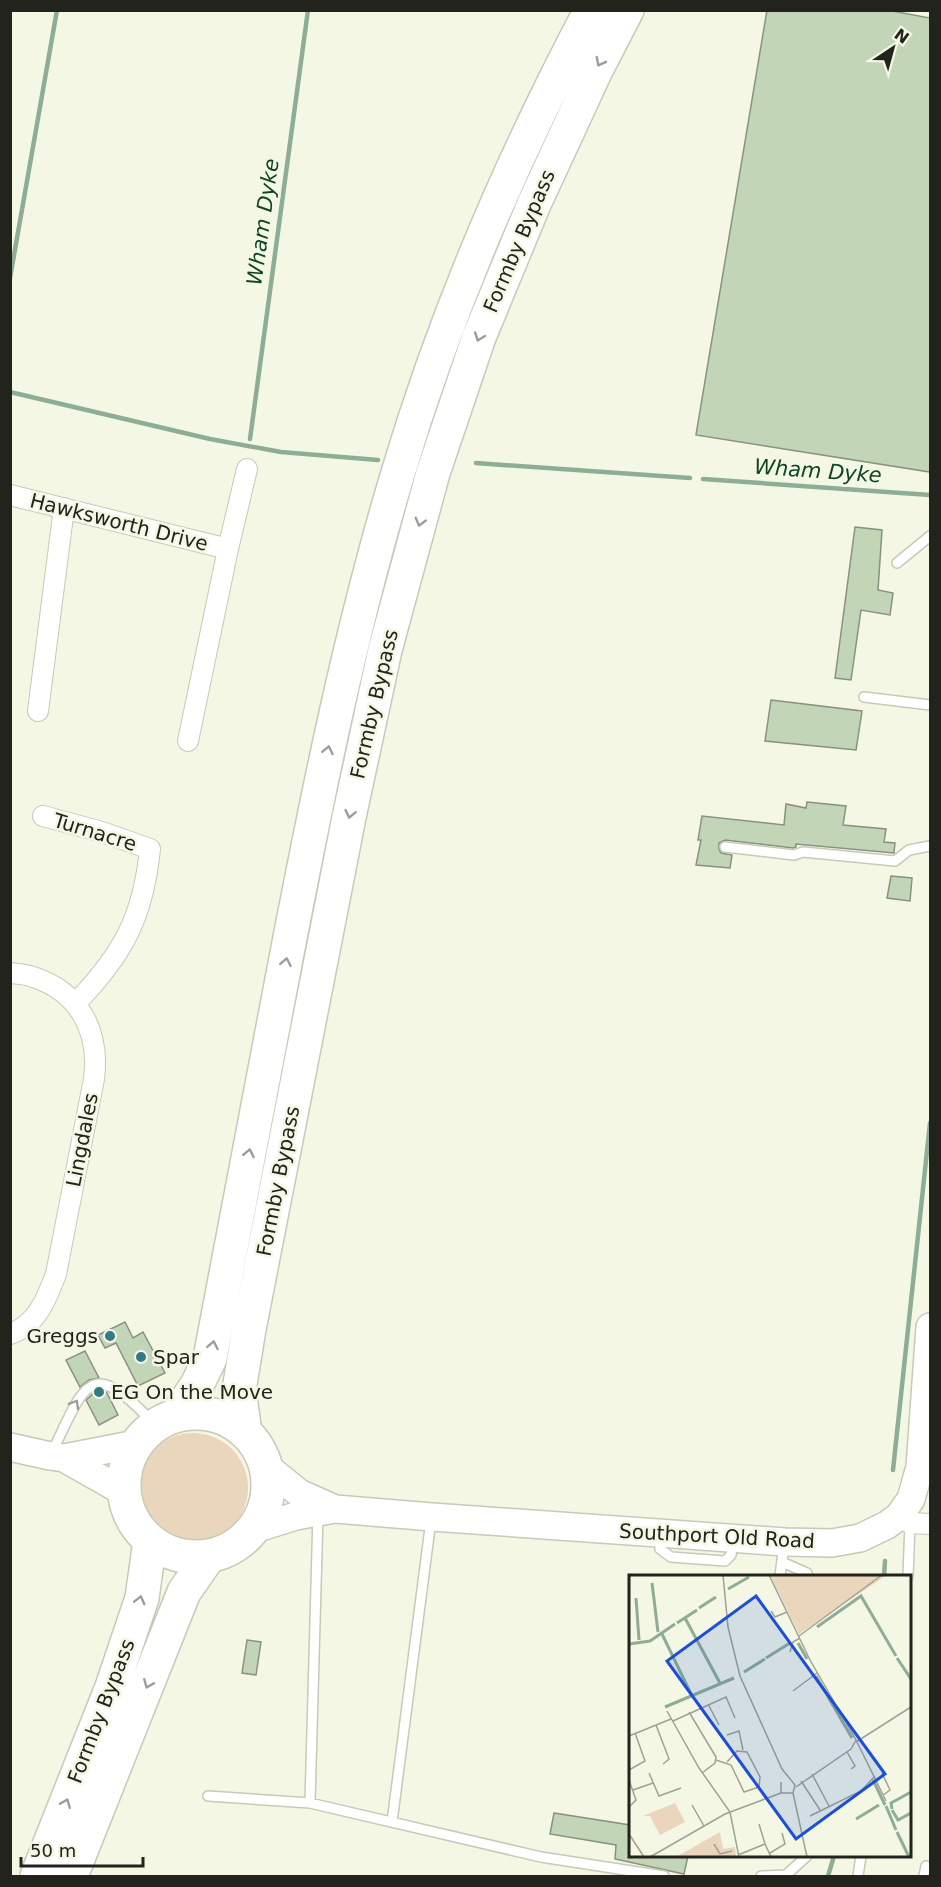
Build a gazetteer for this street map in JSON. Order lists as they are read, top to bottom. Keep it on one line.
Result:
{"streets":{"highway":["Formby Bypass"],"street":["Hawksworth Drive","Turnacre","Lingdales","Southport Old Road"]},"crossings":[["Turnacre","Lingdales"]],"water":["Wham Dyke"],"places":["Greggs","Spar","EG On the Move"],"scale_bar":"50 m","north":"top right"}
